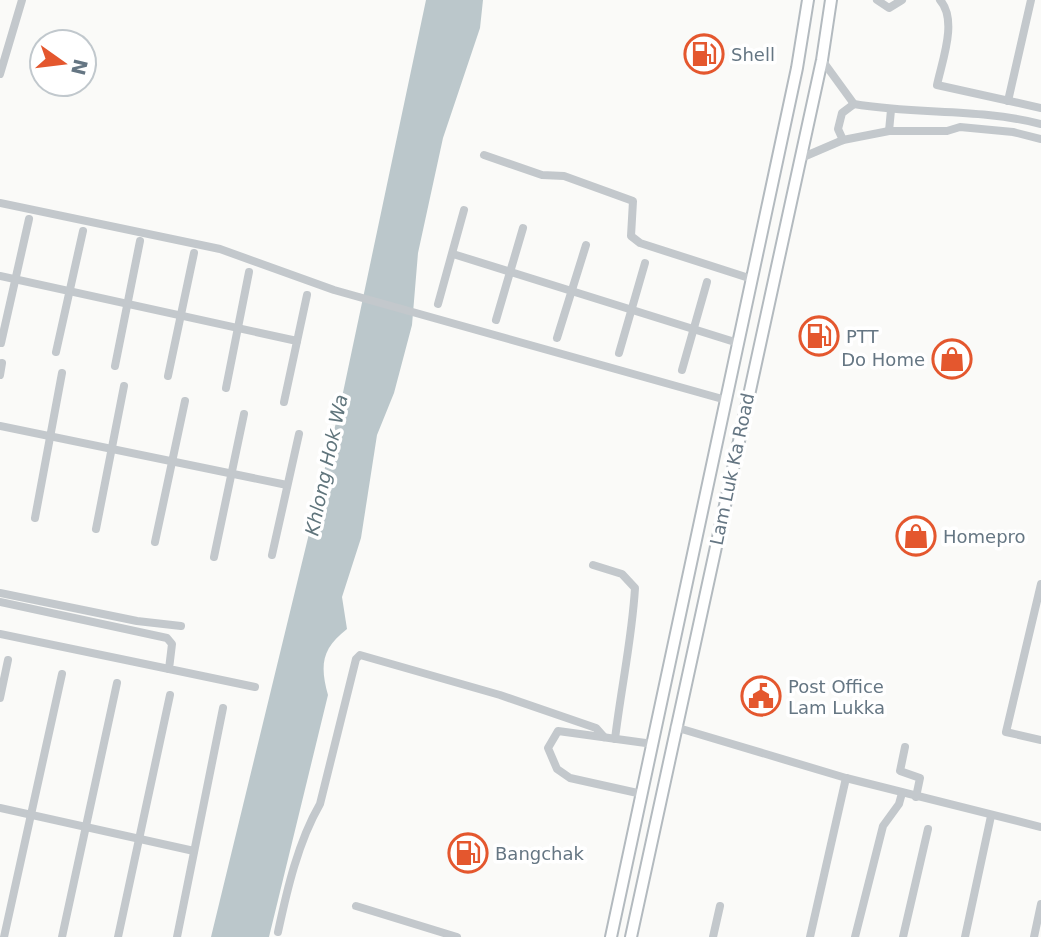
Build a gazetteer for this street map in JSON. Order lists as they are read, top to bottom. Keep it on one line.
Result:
{"streets":{"main road":["Lam Luk Ka Road"]},"water":["Khlong Hok Wa"],"places":{"fuel station":["Shell","PTT","Bangchak"],"shop":["Do Home","Homepro"],"public building":["Post Office Lam Lukka"]},"north":"right"}
